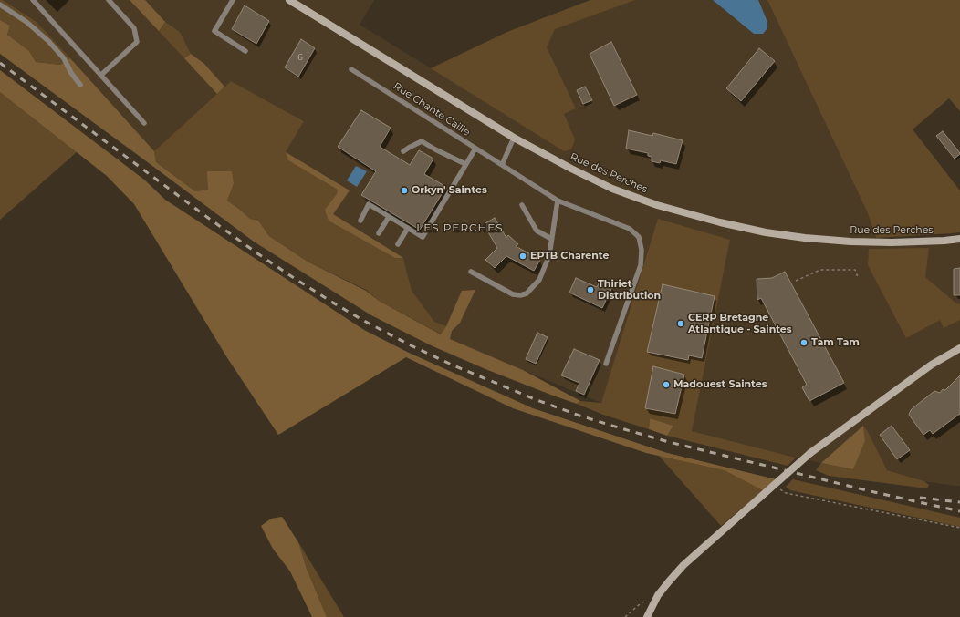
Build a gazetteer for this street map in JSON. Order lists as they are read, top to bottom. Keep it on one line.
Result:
{"streets":{"street":["Rue des Perches"],"lane":["Rue Chante Caille"]},"districts":["LES PERCHES"],"places":["Orkyn' Saintes","EPTB Charente","Thiriet Distribution","CERP Bretagne Atlantique - Saintes","Tam Tam","Madouest Saintes"],"house_numbers":["6"]}
